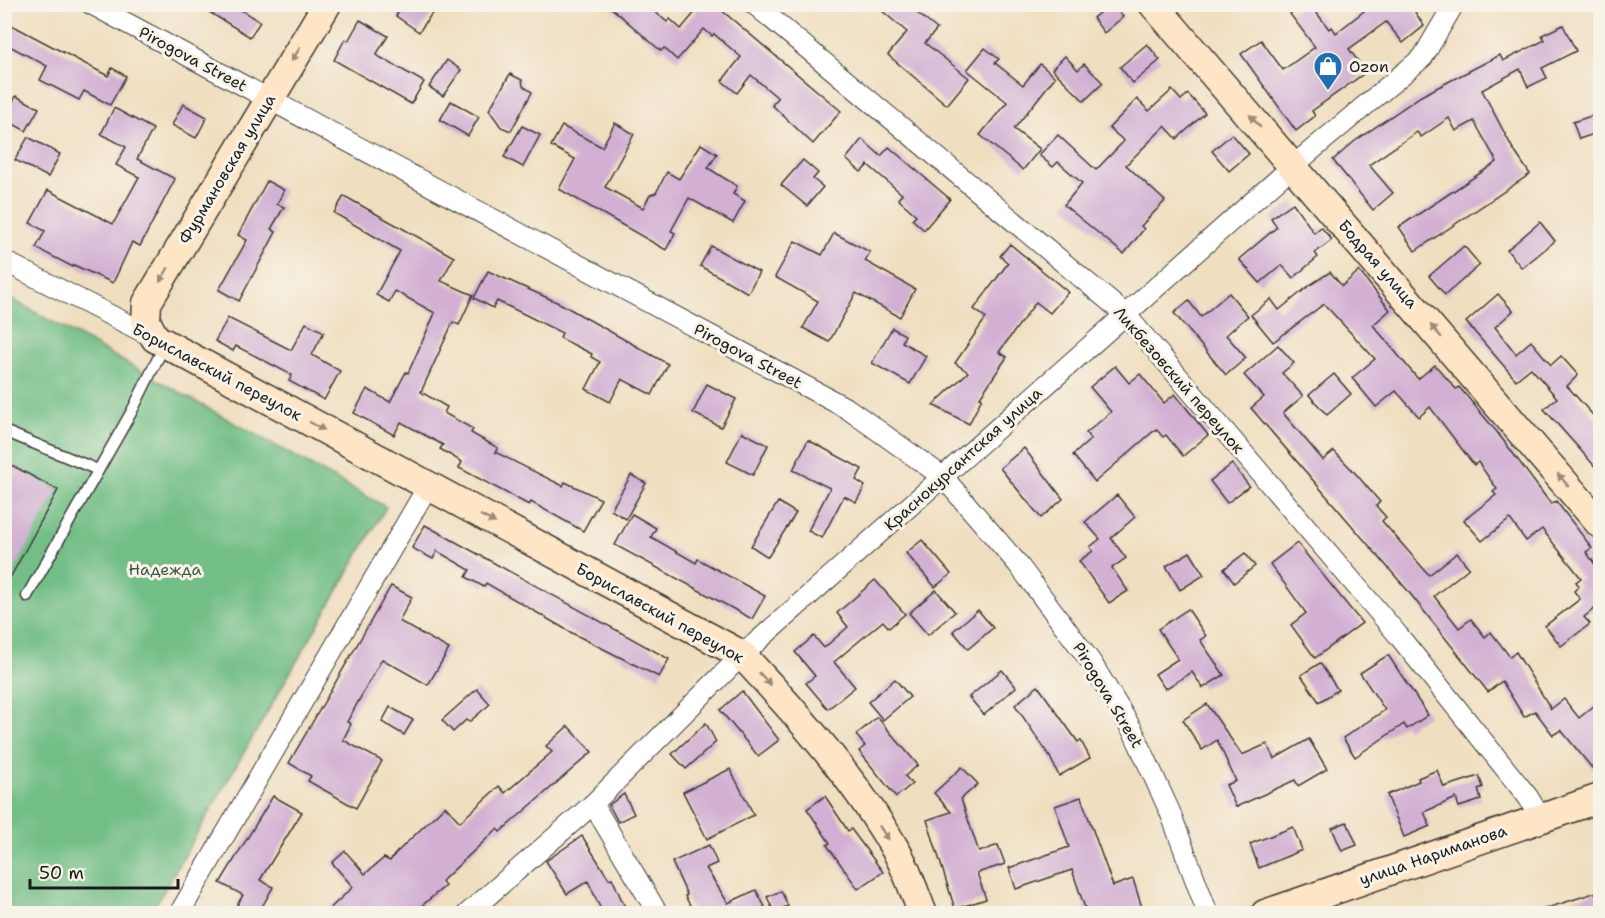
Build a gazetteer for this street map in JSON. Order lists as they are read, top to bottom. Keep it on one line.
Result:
{"streets":{"street":["Pirogova Street","Фурмановская улица","Бодрая улица","Бориславский переулок","Ликбезовский переулок","Краснокурсантская улица","улица Нариманова"]},"crossings":[["Pirogova Street","Фурмановская улица"],["Pirogova Street","Краснокурсантская улица"],["Фурмановская улица","Бориславский переулок"],["Бодрая улица","Краснокурсантская улица"],["Бориславский переулок","Краснокурсантская улица"],["Ликбезовский переулок","Краснокурсантская улица"],["Ликбезовский переулок","улица Нариманова"]],"one_way":["Фурмановская улица","Бодрая улица","Бориславский переулок"],"parks":["Надежда"],"places":{"shop":["Ozon"]},"scale_bar":"50 m"}
